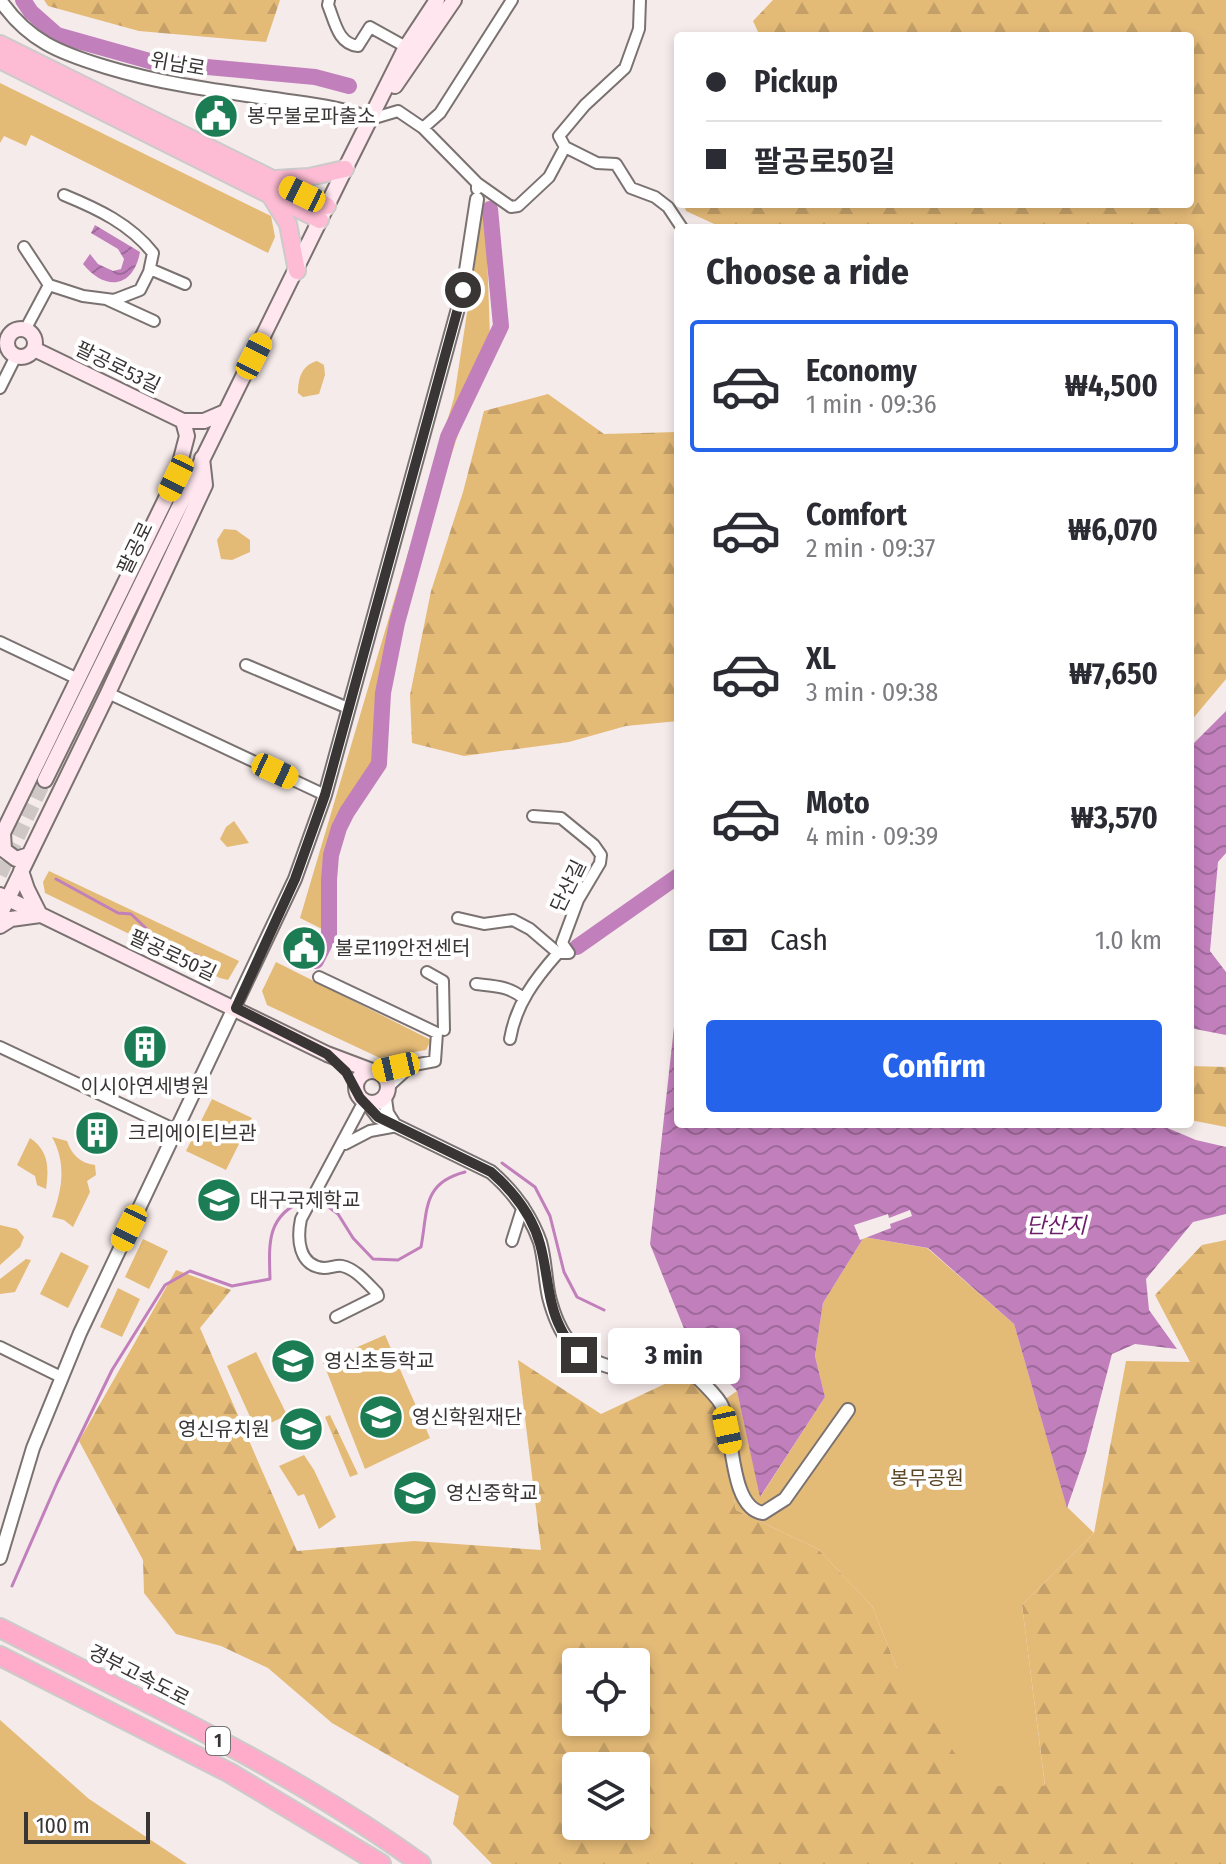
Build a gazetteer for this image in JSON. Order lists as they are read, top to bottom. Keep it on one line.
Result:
{"streets":{"highway":["경부고속도로","1"],"main road":["팔공로53길","팔공로","팔공로50길"],"street":["위남로","단산길"]},"crossings":[["위남로","팔공로"]],"water":["단산지"],"parks":["봉무공원"],"places":{"public building":["봉무불로파출소","불로119안전센터"],"building":["이시아연세병원","크리에이티브관"],"school or university":["대구국제학교","영신초등학교","영신학원재단","영신유치원","영신중학교"]},"scale_bar":"100 m","page":{"banner":["Pickup","팔공로50길"],"heading":"Choose a ride","list":[{"name":"Economy","note":"1 min · 09:36","value":"₩4,500"},{"name":"Comfort","note":"2 min · 09:37","value":"₩6,070"},{"name":"XL","note":"3 min · 09:38","value":"₩7,650"},{"name":"Moto","note":"4 min · 09:39","value":"₩3,570"}],"pay":["Cash","1.0 km"],"buttons":"Confirm","bubble":"3 min","scale":"100 m"}}
